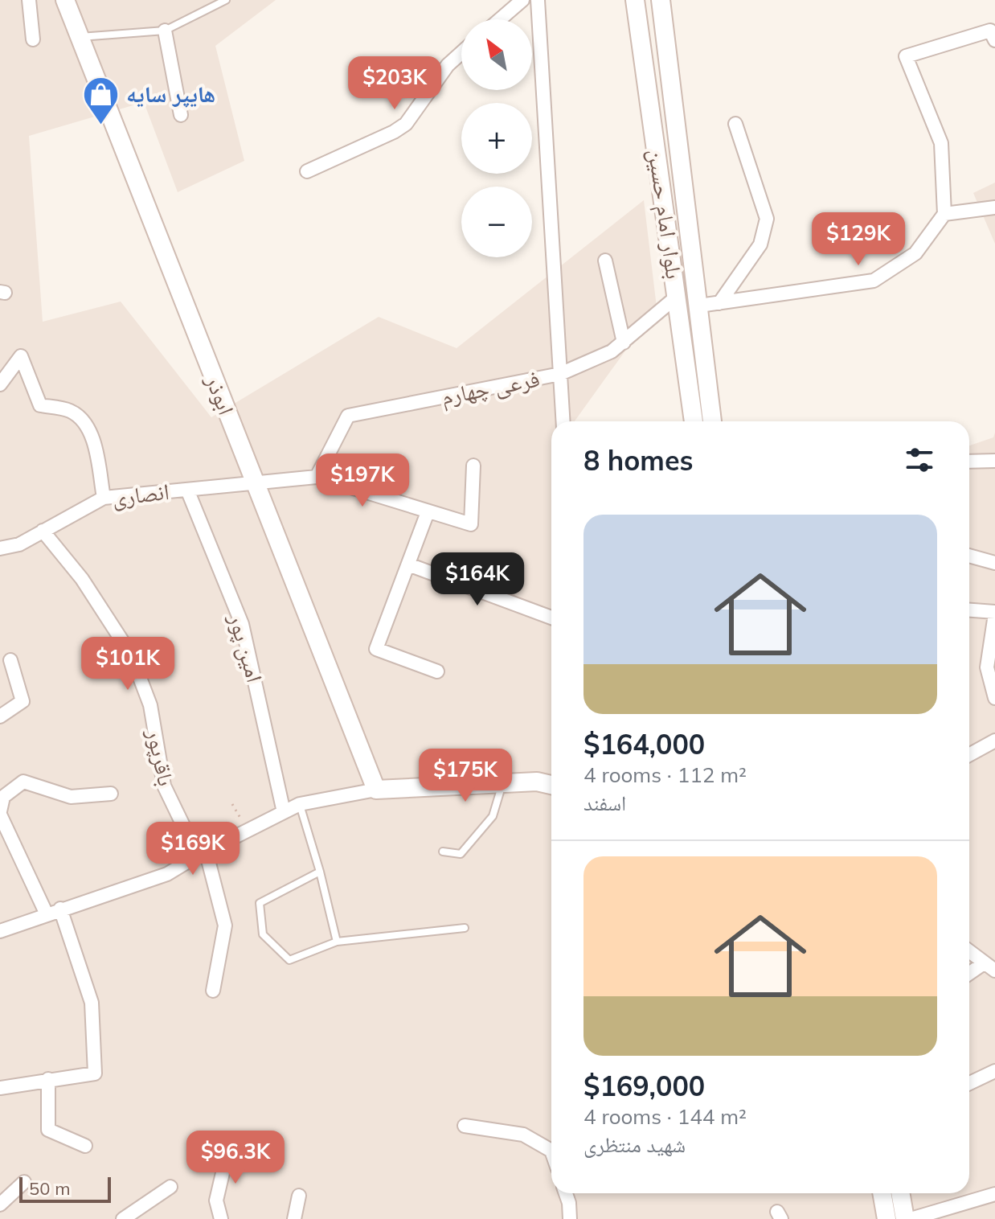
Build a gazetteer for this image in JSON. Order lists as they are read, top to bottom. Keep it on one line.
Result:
{"streets":{"street":["بلوار امام حسین","فرعی چهارم","ابوذر","انصاری","امین پور","باقرپور"]},"crossings":[["بلوار امام حسین","فرعی چهارم"],["فرعی چهارم","انصاری"],["ابوذر","انصاری"],["انصاری","امین پور"],["انصاری","باقرپور"]],"places":{"shop":["هایپر‌ سایه"]},"scale_bar":"50 m","north":"top left","page":{"map_buttons":["+","−"],"price":["$203K","$129K","$197K","$164K","$101K","$175K","$169K","$96.3K"],"heading":"8 homes","list":[{"name":"$164,000","note":"4 rooms · 112 m² · اسفند"},{"name":"$169,000","note":"4 rooms · 144 m² · شهید منتظری"}],"scale":"50 m"}}
